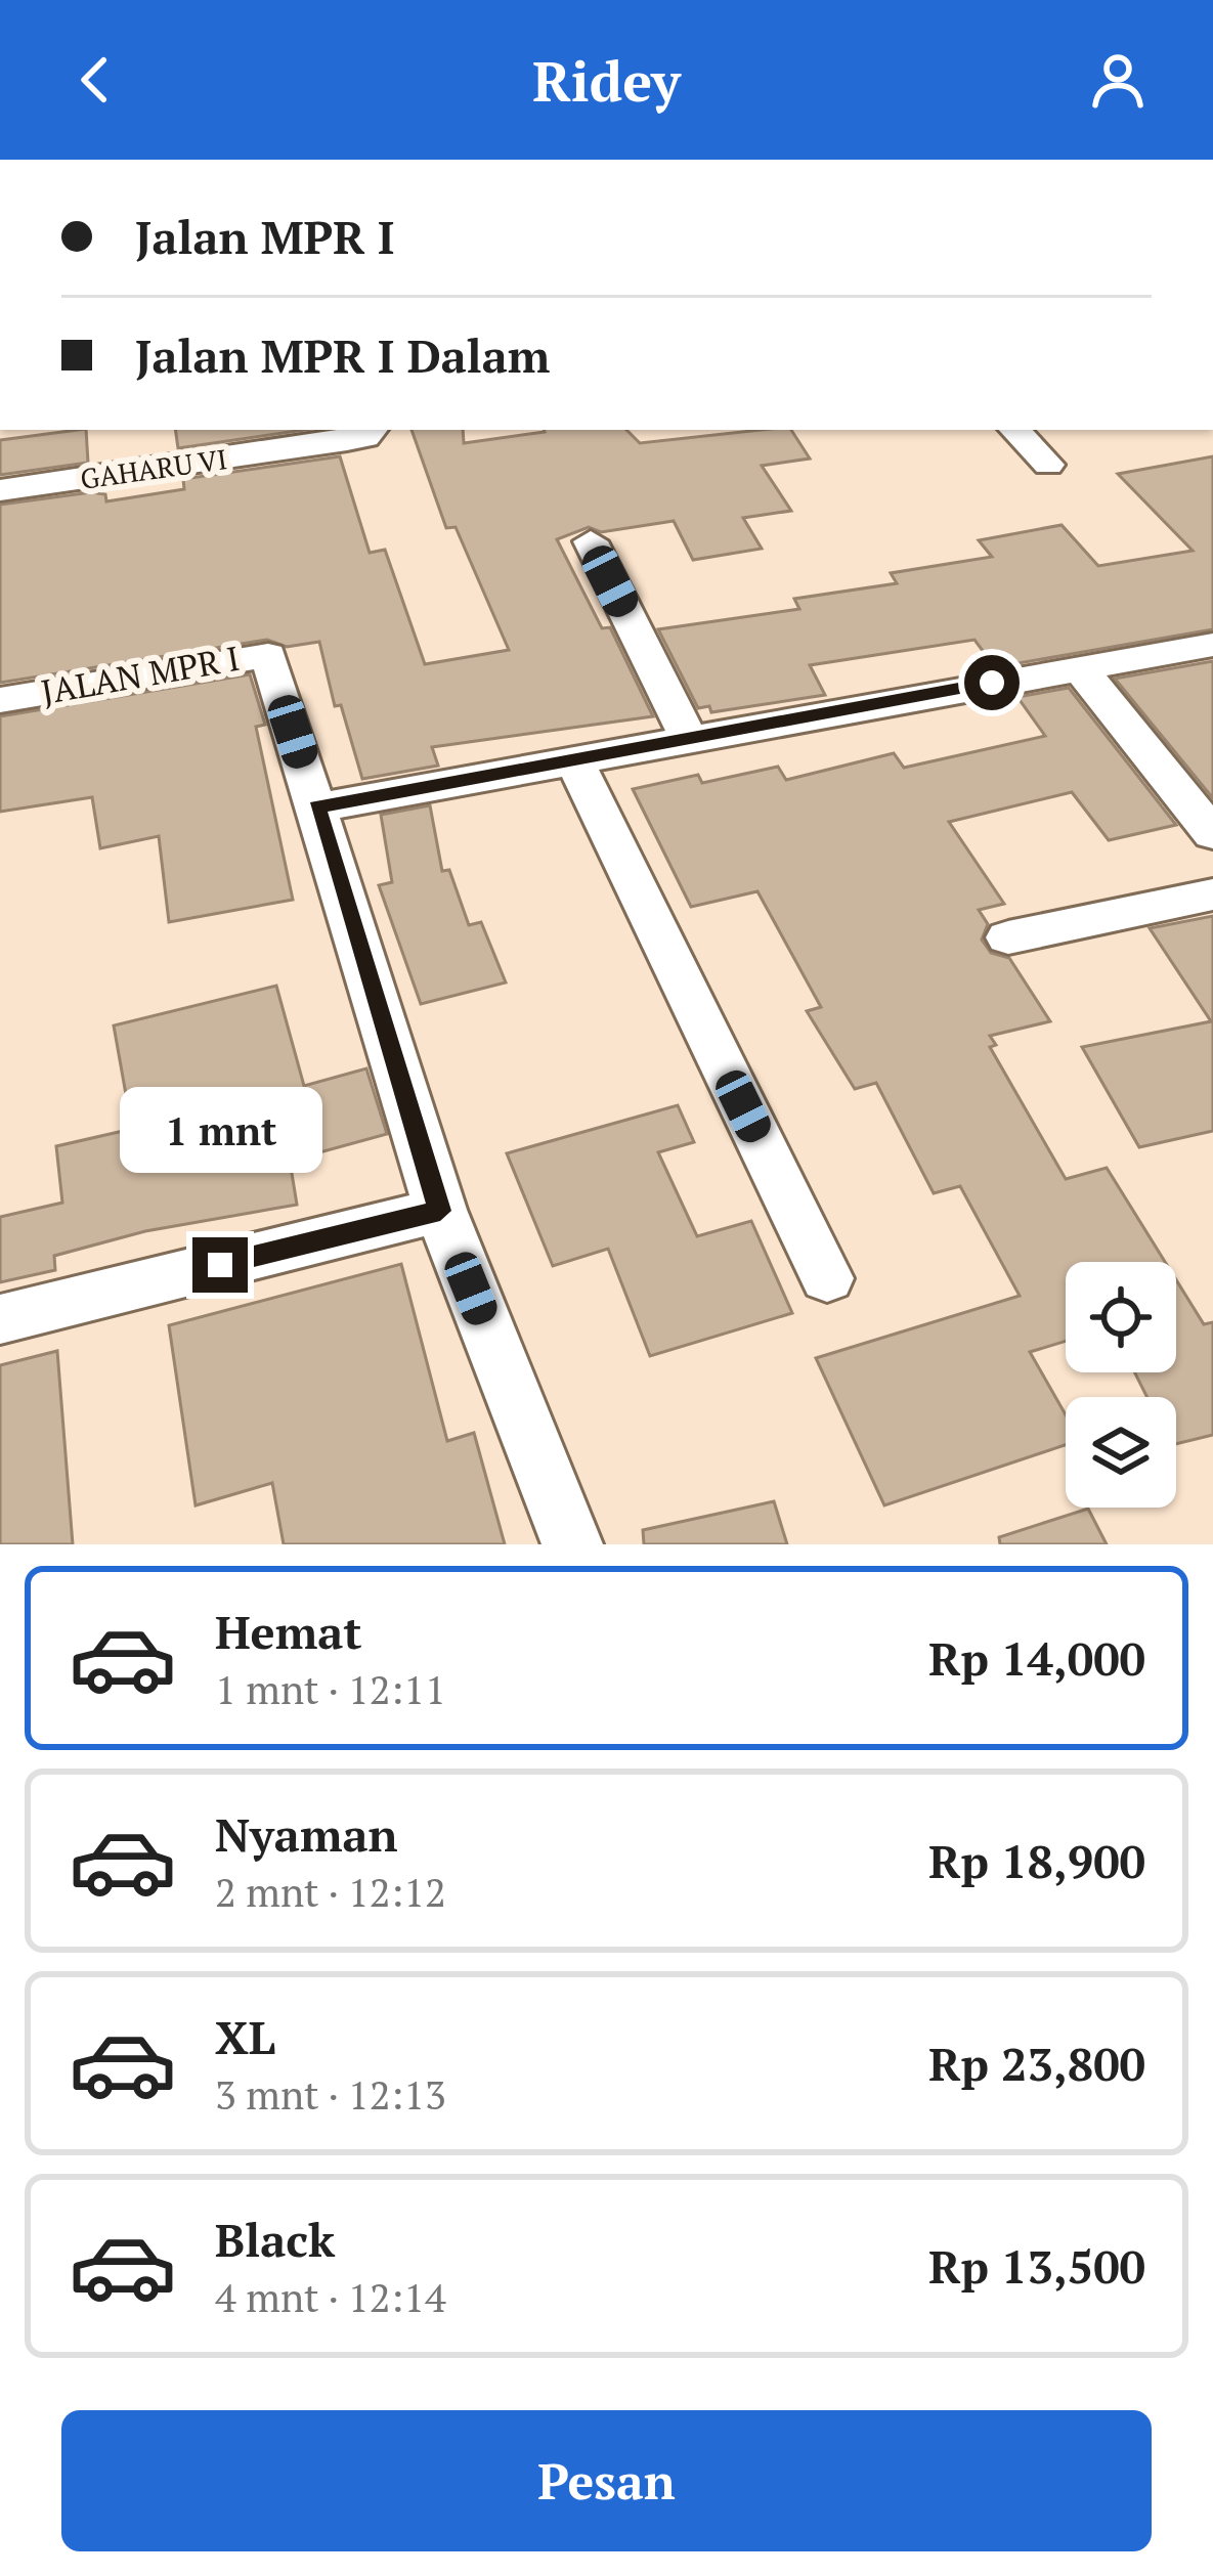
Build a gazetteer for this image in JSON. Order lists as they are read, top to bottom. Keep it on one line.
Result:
{"streets":{"street":["GAHARU VI","JALAN MPR I"]},"page":{"header":"Ridey","banner":["Jalan MPR I","Jalan MPR I Dalam"],"bubble":"1 mnt","list":[{"name":"Hemat","note":"1 mnt · 12:11","value":"Rp 14,000"},{"name":"Nyaman","note":"2 mnt · 12:12","value":"Rp 18,900"},{"name":"XL","note":"3 mnt · 12:13","value":"Rp 23,800"},{"name":"Black","note":"4 mnt · 12:14","value":"Rp 13,500"}],"buttons":"Pesan"}}
